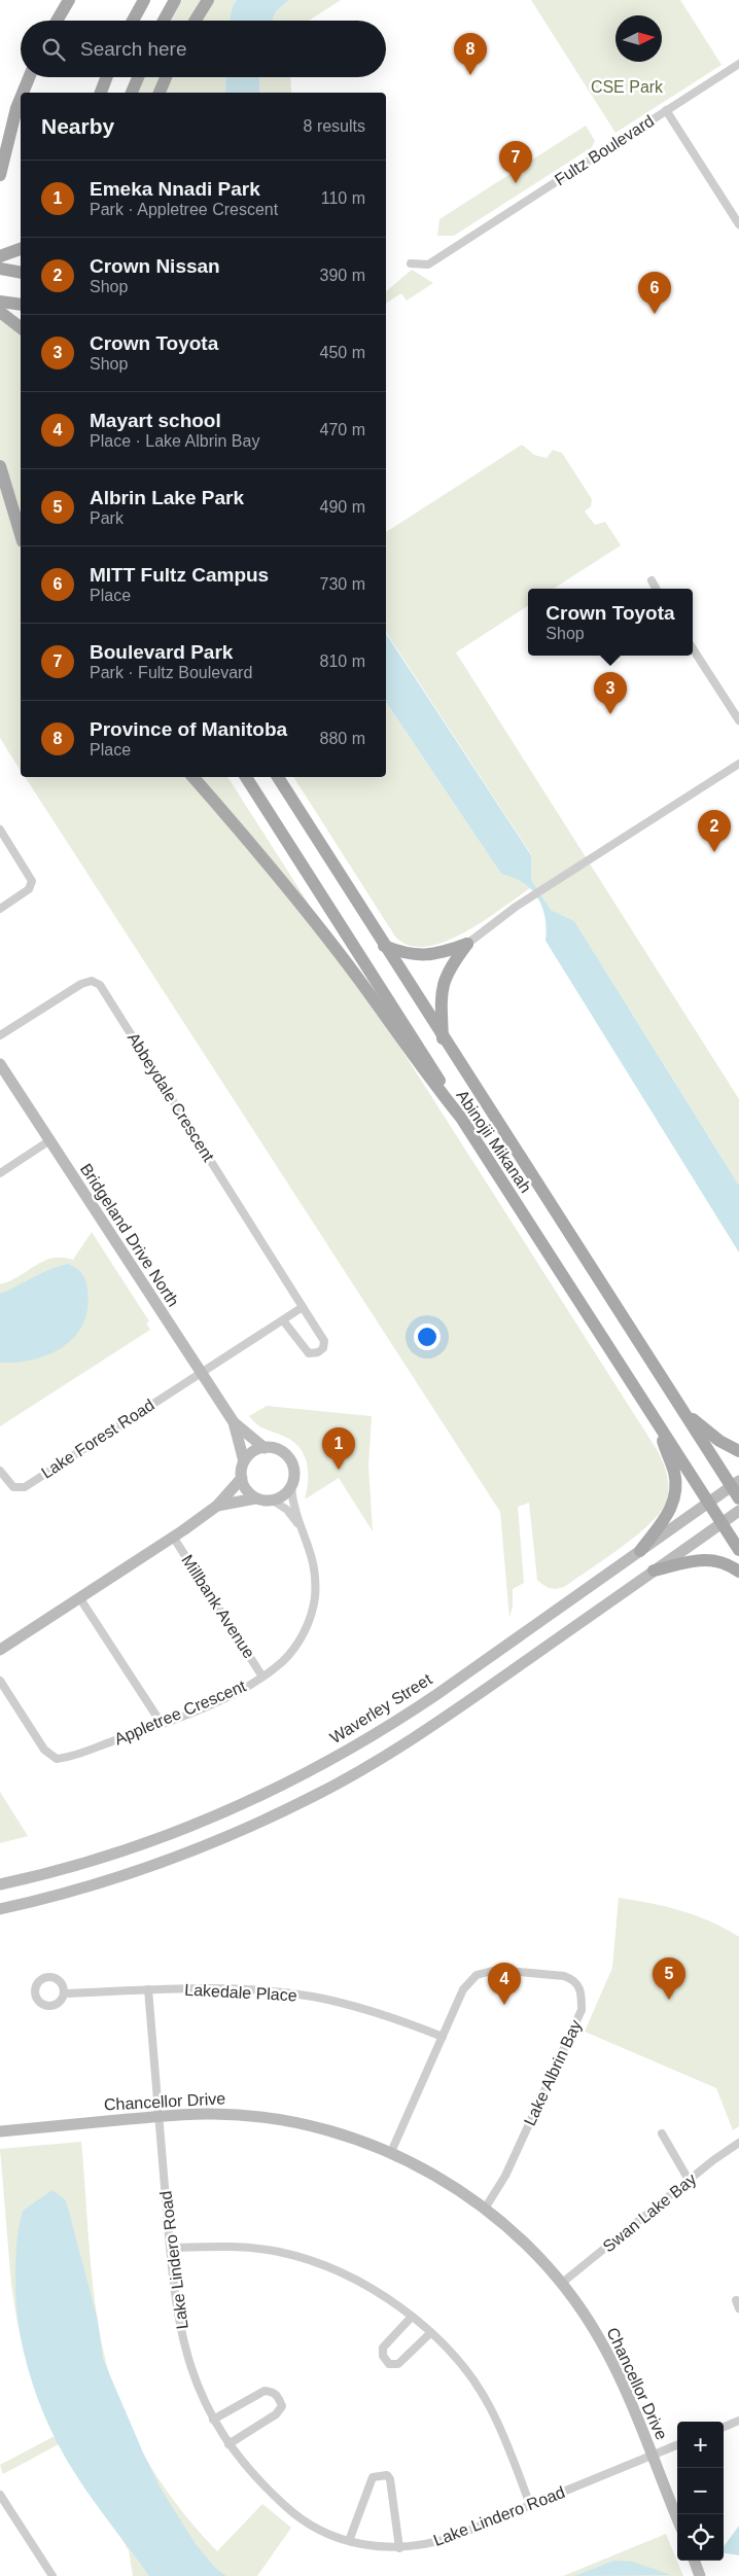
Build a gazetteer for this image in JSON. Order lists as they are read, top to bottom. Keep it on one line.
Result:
{"streets":{"main road":["Abinojii Mikanah"],"street":["Fultz Boulevard","Abbeydale Crescent","Bridgeland Drive North","Lake Forest Road","Millbank Avenue","Waverley Street","Appletree Crescent","Lakedale Place","Lake Albrin Bay","Chancellor Drive","Swan Lake Bay","Lake Lindero Road"]},"crossings":[["Abinojii Mikanah","Waverley Street"],["Bridgeland Drive North","Lake Forest Road"],["Bridgeland Drive North","Appletree Crescent"],["Millbank Avenue","Appletree Crescent"],["Lakedale Place","Lake Albrin Bay"],["Lakedale Place","Lake Lindero Road"],["Lake Albrin Bay","Chancellor Drive"],["Chancellor Drive","Swan Lake Bay"],["Chancellor Drive","Lake Lindero Road"]],"parks":["CSE Park"],"north":"right","page":{"search":"Search here","pins":["8","7","6","3","2","1","5","4"],"heading":["Nearby","8 results"],"list":[{"mark":"1","name":"Emeka Nnadi Park","note":"Park · Appletree Crescent","value":"110 m"},{"mark":"2","name":"Crown Nissan","note":"Shop","value":"390 m"},{"mark":"3","name":"Crown Toyota","note":"Shop","value":"450 m"},{"mark":"4","name":"Mayart school","note":"Place · Lake Albrin Bay","value":"470 m"},{"mark":"5","name":"Albrin Lake Park","note":"Park","value":"490 m"},{"mark":"6","name":"MITT Fultz Campus","note":"Place","value":"730 m"},{"mark":"7","name":"Boulevard Park","note":"Park · Fultz Boulevard","value":"810 m"},{"mark":"8","name":"Province of Manitoba","note":"Place","value":"880 m"}],"popup":["Crown Toyota","Shop"],"map_buttons":["+","−"]}}
